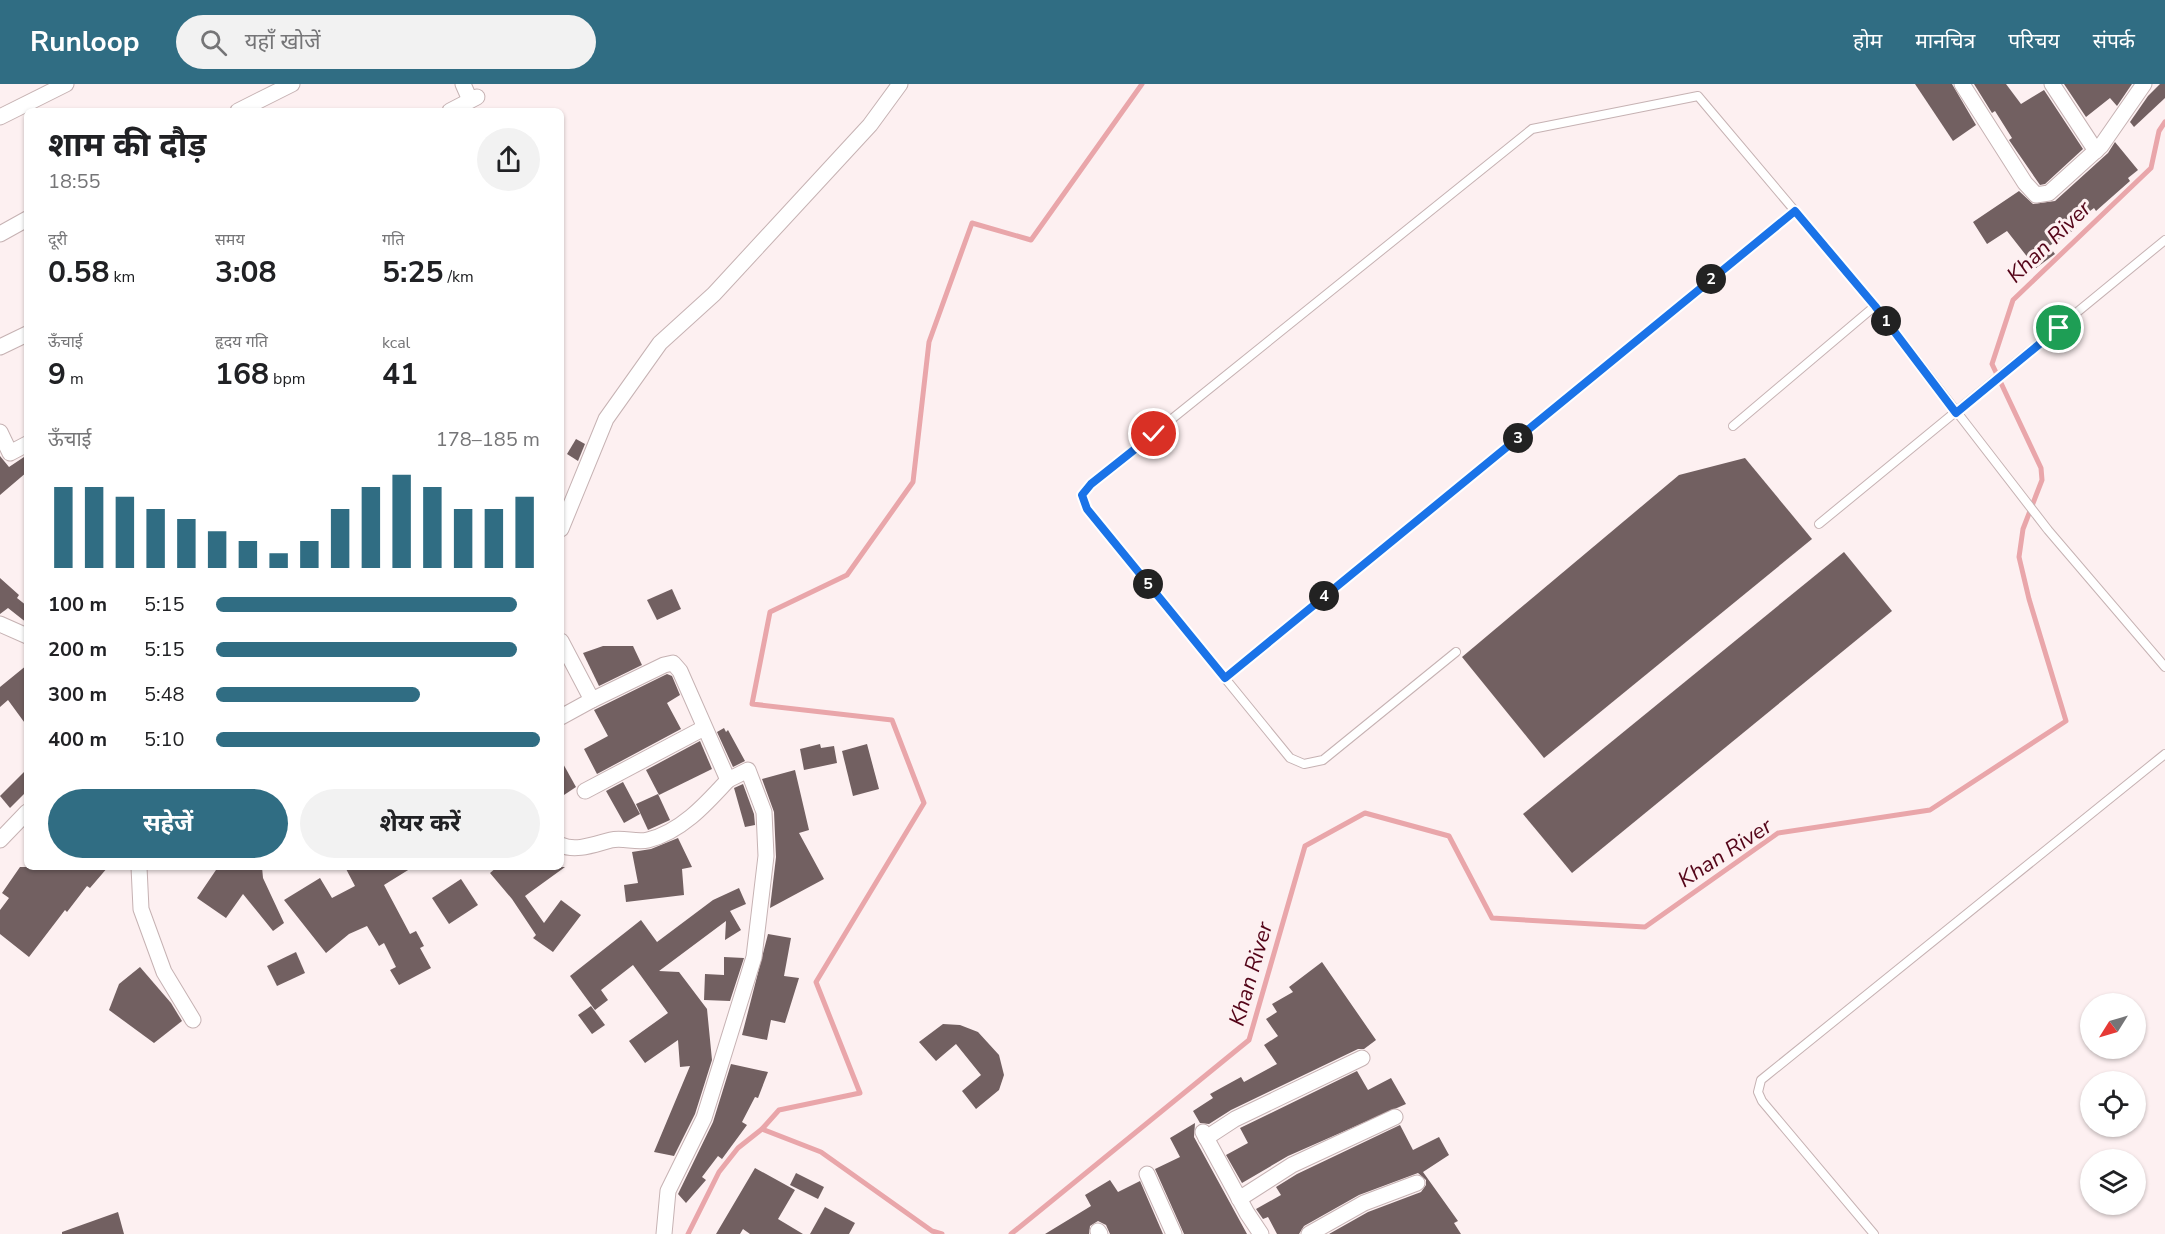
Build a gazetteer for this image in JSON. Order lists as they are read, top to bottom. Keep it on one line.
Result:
{"water":["Khan River"],"north":"bottom left","page":{"header":"Runloop","search":"यहाँ खोजें","nav":["होम","मानचित्र","परिचय","संपर्क"],"heading":["शाम की दौड़","18:55"],"stats":[["दूरी","0.58 km"],["समय","3:08"],["गति","5:25 /km"],["ऊँचाई","9 m"],["हृदय गति","168 bpm"],["kcal","41"]],"pins":["2","1","3","5","4"],"chart":["ऊँचाई","178–185 m"],"list":[{"name":"100 m","note":"5:15"},{"name":"200 m","note":"5:15"},{"name":"300 m","note":"5:48"},{"name":"400 m","note":"5:10"}],"buttons":["सहेजें","शेयर करें"]}}
